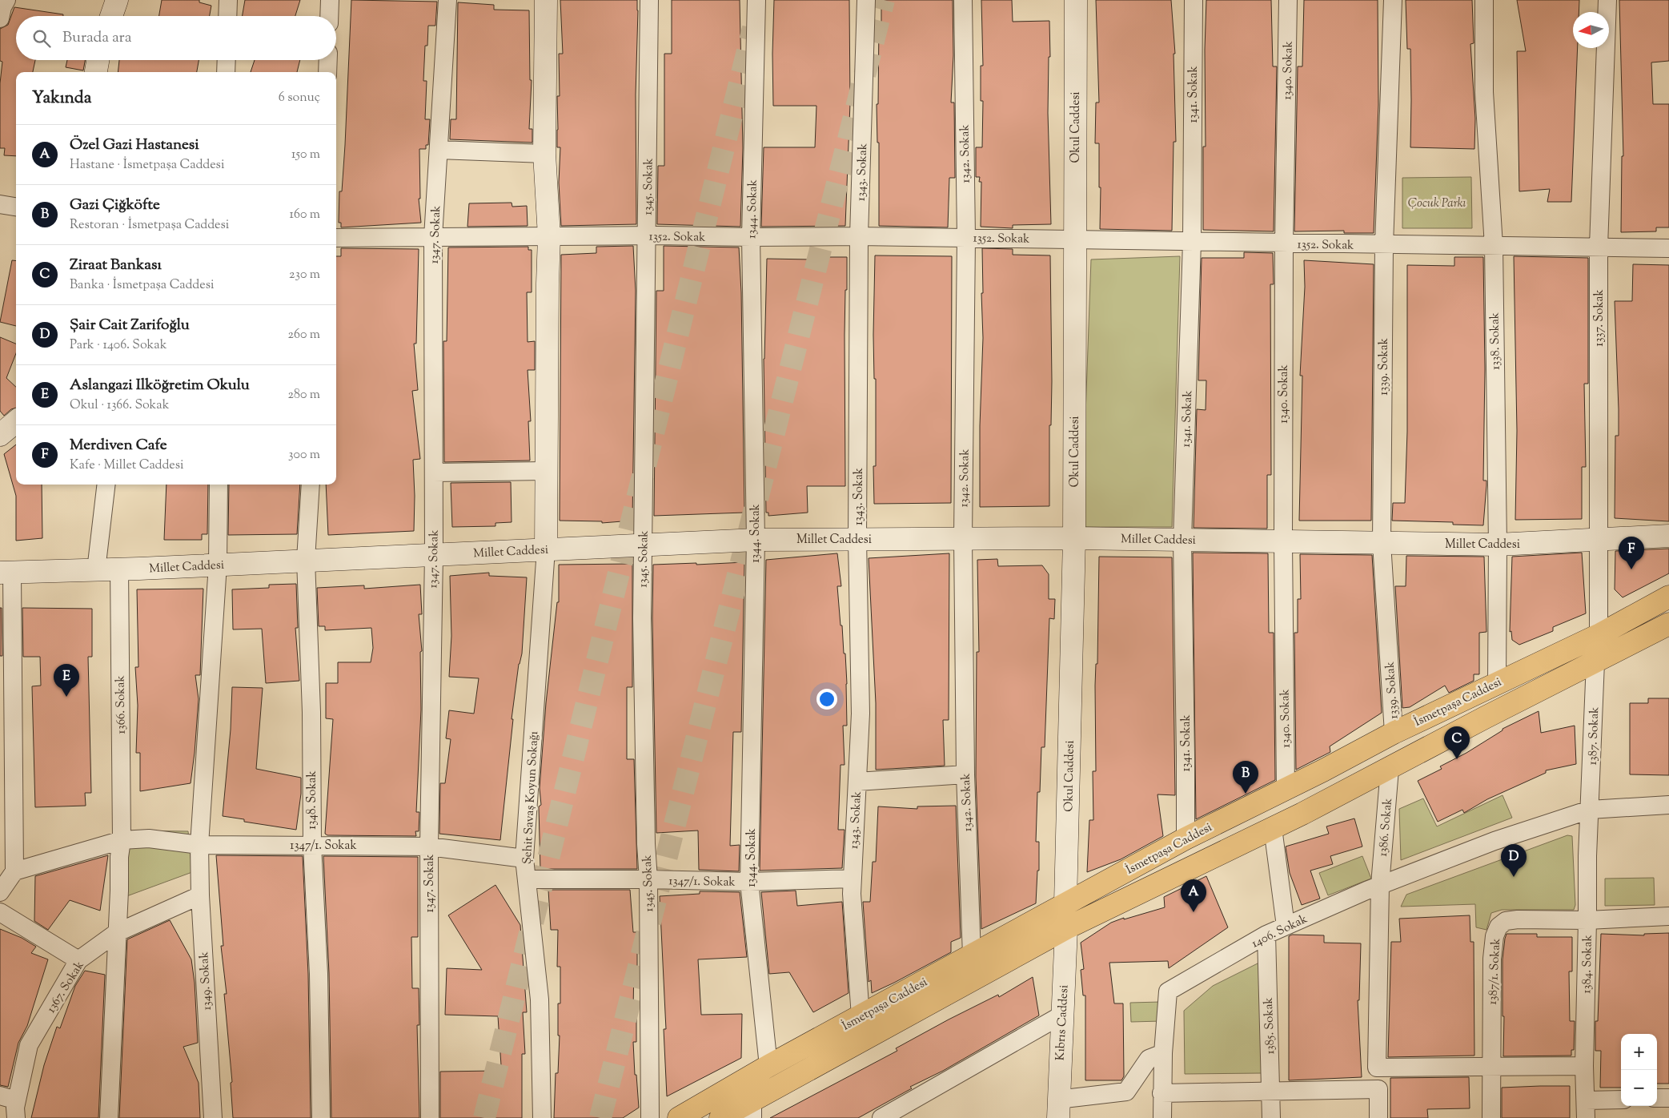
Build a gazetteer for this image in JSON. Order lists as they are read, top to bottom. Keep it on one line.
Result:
{"streets":{"main road":["Okul Caddesi","Millet Caddesi","İsmetpaşa Caddesi","Kıbrıs Caddesi"],"street":["1340. Sokak","1341. Sokak","1342. Sokak","1343. Sokak","1345. Sokak","1344. Sokak","1347. Sokak","1352. Sokak","1337. Sokak","1338. Sokak","1339. Sokak","1366. Sokak","1387. Sokak","Şehit Savaş Koyun Sokağı","1348. Sokak","1386. Sokak","1347/1. Sokak","1406. Sokak","1384. Sokak","1387/1. Sokak","1349. Sokak","1367. Sokak","1385. Sokak"]},"crossings":[["1340. Sokak","1352. Sokak"],["1340. Sokak","Millet Caddesi"],["1340. Sokak","İsmetpaşa Caddesi"],["1341. Sokak","1352. Sokak"],["1341. Sokak","Millet Caddesi"],["1341. Sokak","İsmetpaşa Caddesi"],["Okul Caddesi","1352. Sokak"],["Okul Caddesi","Millet Caddesi"],["Okul Caddesi","İsmetpaşa Caddesi"],["1342. Sokak","1352. Sokak"],["1342. Sokak","Millet Caddesi"],["1342. Sokak","İsmetpaşa Caddesi"],["1343. Sokak","1352. Sokak"],["1343. Sokak","Millet Caddesi"],["1343. Sokak","İsmetpaşa Caddesi"],["1343. Sokak","1347/1. Sokak"],["1345. Sokak","1352. Sokak"],["1345. Sokak","Millet Caddesi"],["1345. Sokak","1347/1. Sokak"],["1344. Sokak","1352. Sokak"],["1344. Sokak","Millet Caddesi"],["1344. Sokak","İsmetpaşa Caddesi"],["1344. Sokak","1347/1. Sokak"],["1347. Sokak","1352. Sokak"],["1347. Sokak","Millet Caddesi"],["1347. Sokak","1347/1. Sokak"],["1352. Sokak","1337. Sokak"],["1352. Sokak","1338. Sokak"],["1352. Sokak","1339. Sokak"],["1337. Sokak","Millet Caddesi"],["1337. Sokak","İsmetpaşa Caddesi"],["1338. Sokak","Millet Caddesi"],["1338. Sokak","İsmetpaşa Caddesi"],["1339. Sokak","Millet Caddesi"],["1339. Sokak","İsmetpaşa Caddesi"],["Millet Caddesi","1366. Sokak"],["Millet Caddesi","Şehit Savaş Koyun Sokağı"],["Millet Caddesi","1348. Sokak"],["Millet Caddesi","1349. Sokak"],["İsmetpaşa Caddesi","1387. Sokak"],["İsmetpaşa Caddesi","1386. Sokak"],["İsmetpaşa Caddesi","Kıbrıs Caddesi"],["1366. Sokak","1347/1. Sokak"],["1366. Sokak","1367. Sokak"],["1387. Sokak","1406. Sokak"],["1387. Sokak","1384. Sokak"],["Şehit Savaş Koyun Sokağı","1347/1. Sokak"],["1348. Sokak","1347/1. Sokak"],["1386. Sokak","1406. Sokak"],["1347/1. Sokak","1349. Sokak"],["1406. Sokak","1384. Sokak"],["1406. Sokak","1385. Sokak"],["1384. Sokak","1387/1. Sokak"],["1349. Sokak","1367. Sokak"]],"parks":["Çocuk Parkı"],"north":"left","page":{"search":"Burada ara","heading":["Yakında","6 sonuç"],"list":[{"mark":"A","name":"Özel Gazi Hastanesi","note":"Hastane · İsmetpaşa Caddesi","value":"150 m"},{"mark":"B","name":"Gazi Çiğköfte","note":"Restoran · İsmetpaşa Caddesi","value":"160 m"},{"mark":"C","name":"Ziraat Bankası","note":"Banka · İsmetpaşa Caddesi","value":"230 m"},{"mark":"D","name":"Şair Cait Zarifoğlu","note":"Park · 1406. Sokak","value":"260 m"},{"mark":"E","name":"Aslangazi Ilköğretim Okulu","note":"Okul · 1366. Sokak","value":"280 m"},{"mark":"F","name":"Merdiven Cafe","note":"Kafe · Millet Caddesi","value":"300 m"}],"pins":["F","E","C","B","D","A"],"map_buttons":["+","−"]}}
